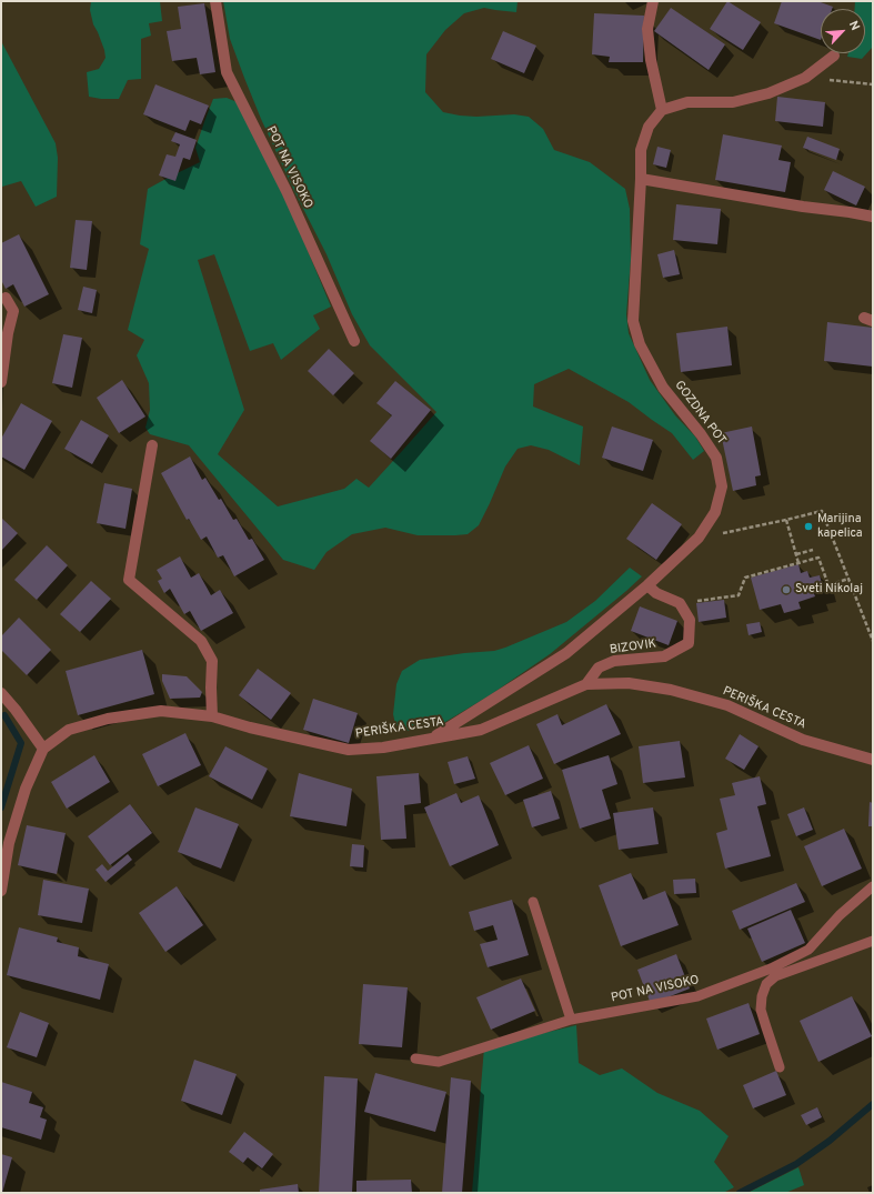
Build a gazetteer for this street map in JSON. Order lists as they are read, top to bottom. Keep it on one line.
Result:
{"streets":{"street":["POT NA VISOKO","GOZDNA POT","BIZOVIK","PERIŠKA CESTA"]},"crossings":[["GOZDNA POT","PERIŠKA CESTA"],["BIZOVIK","PERIŠKA CESTA"]],"places":["Marijina kapelica","Sveti Nikolaj"],"north":"top right"}
